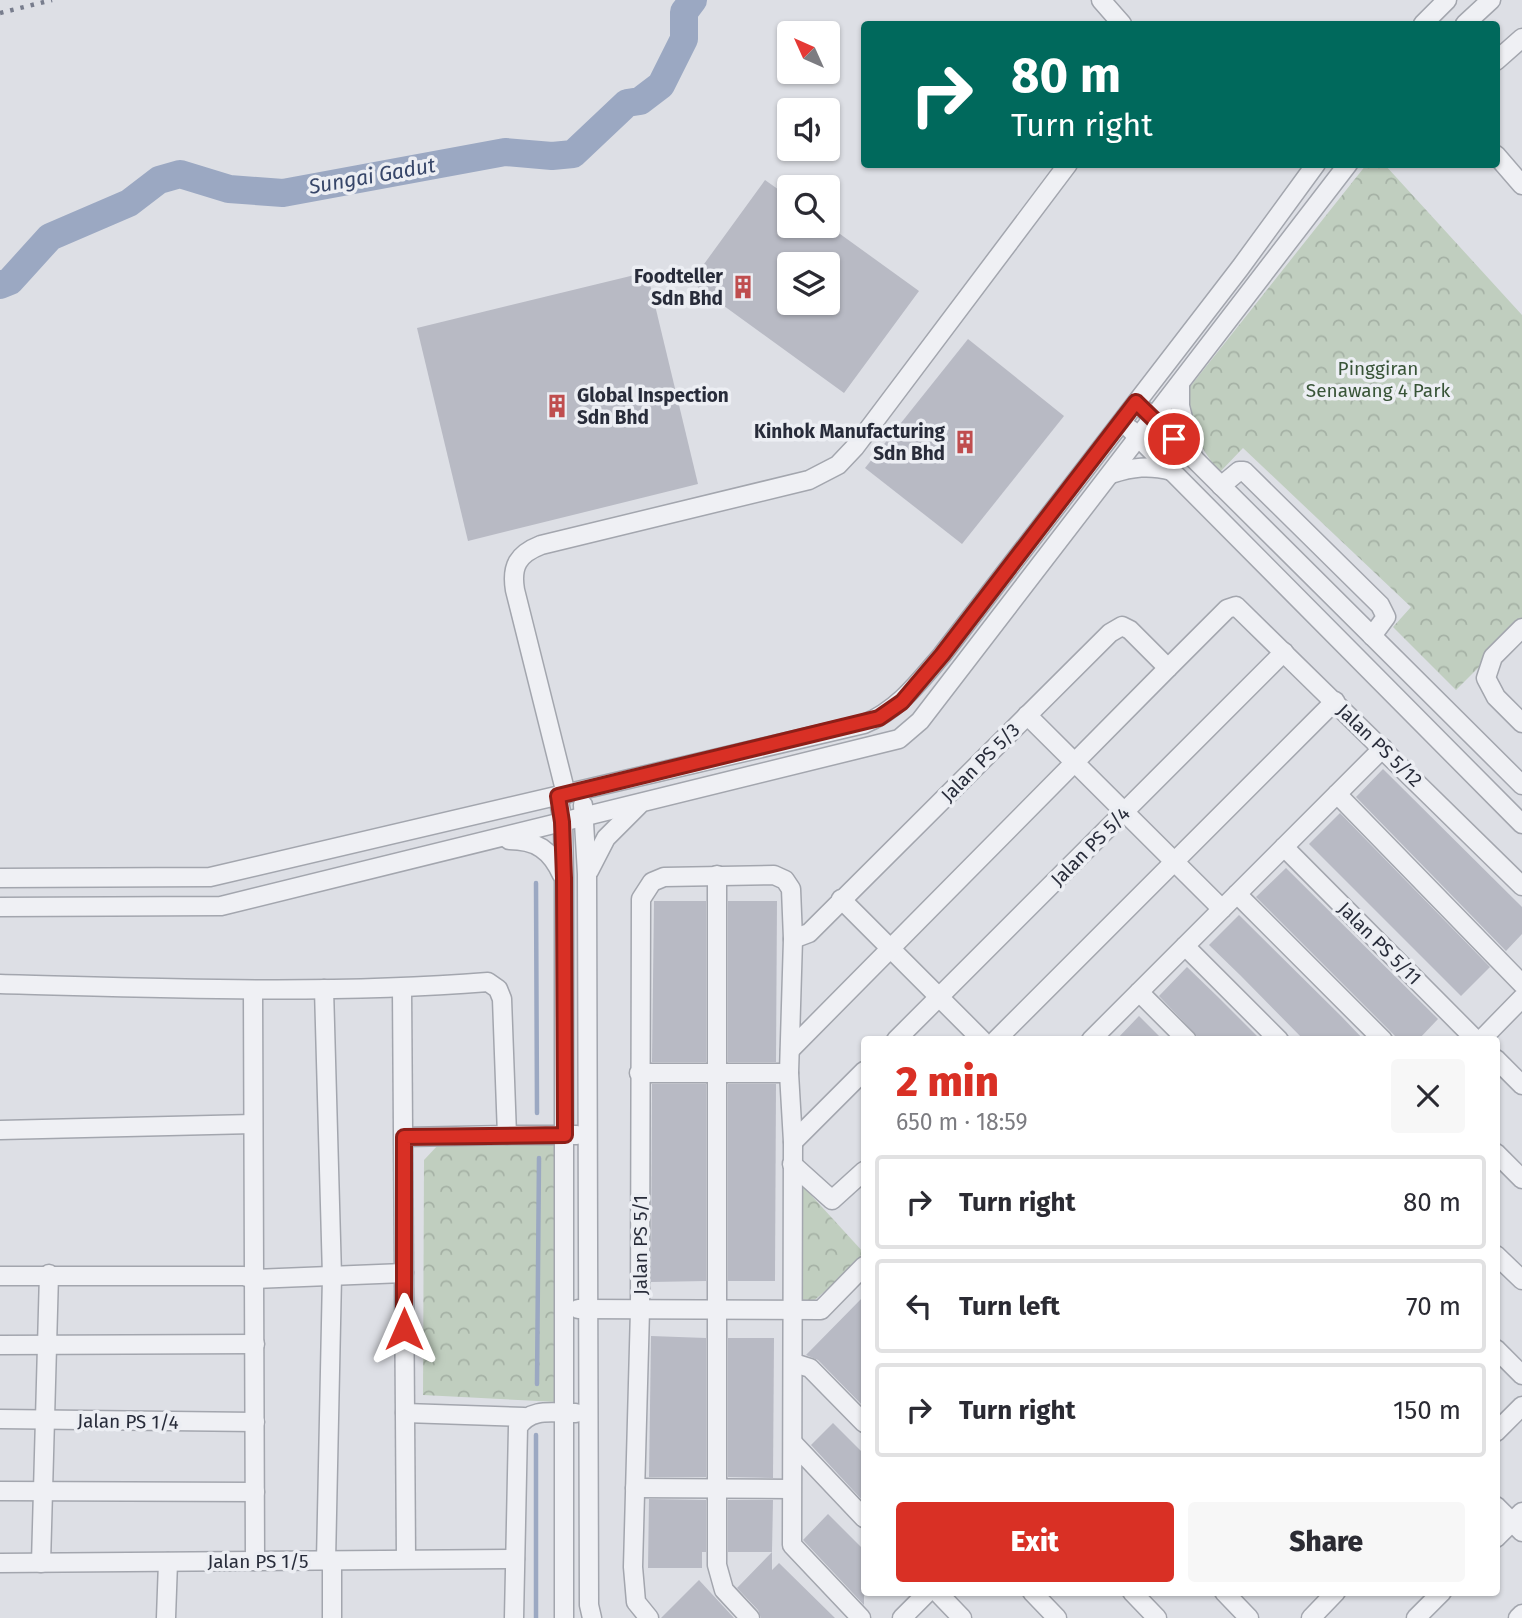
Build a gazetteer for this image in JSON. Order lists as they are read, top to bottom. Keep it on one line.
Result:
{"streets":{"street":["Jalan PS 5/12","Jalan PS 5/3","Jalan PS 5/4","Jalan PS 5/11","Jalan PS 5/1","Jalan PS 1/4","Jalan PS 1/5"]},"crossings":[["Jalan PS 5/12","Jalan PS 5/3"],["Jalan PS 5/12","Jalan PS 5/4"]],"water":["Sungai Gadut"],"parks":["Pinggiran Senawang 4 Park"],"places":{"building":["Foodteller Sdn Bhd","Global Inspection Sdn Bhd","Kinhok Manufacturing Sdn Bhd"]},"north":"top left","page":{"turn":["80 m","Turn right"],"heading":["2 min","650 m · 18:59"],"list":[{"name":"Turn right","value":"80 m"},{"name":"Turn left","value":"70 m"},{"name":"Turn right","value":"150 m"}],"buttons":["Exit","Share"]}}
